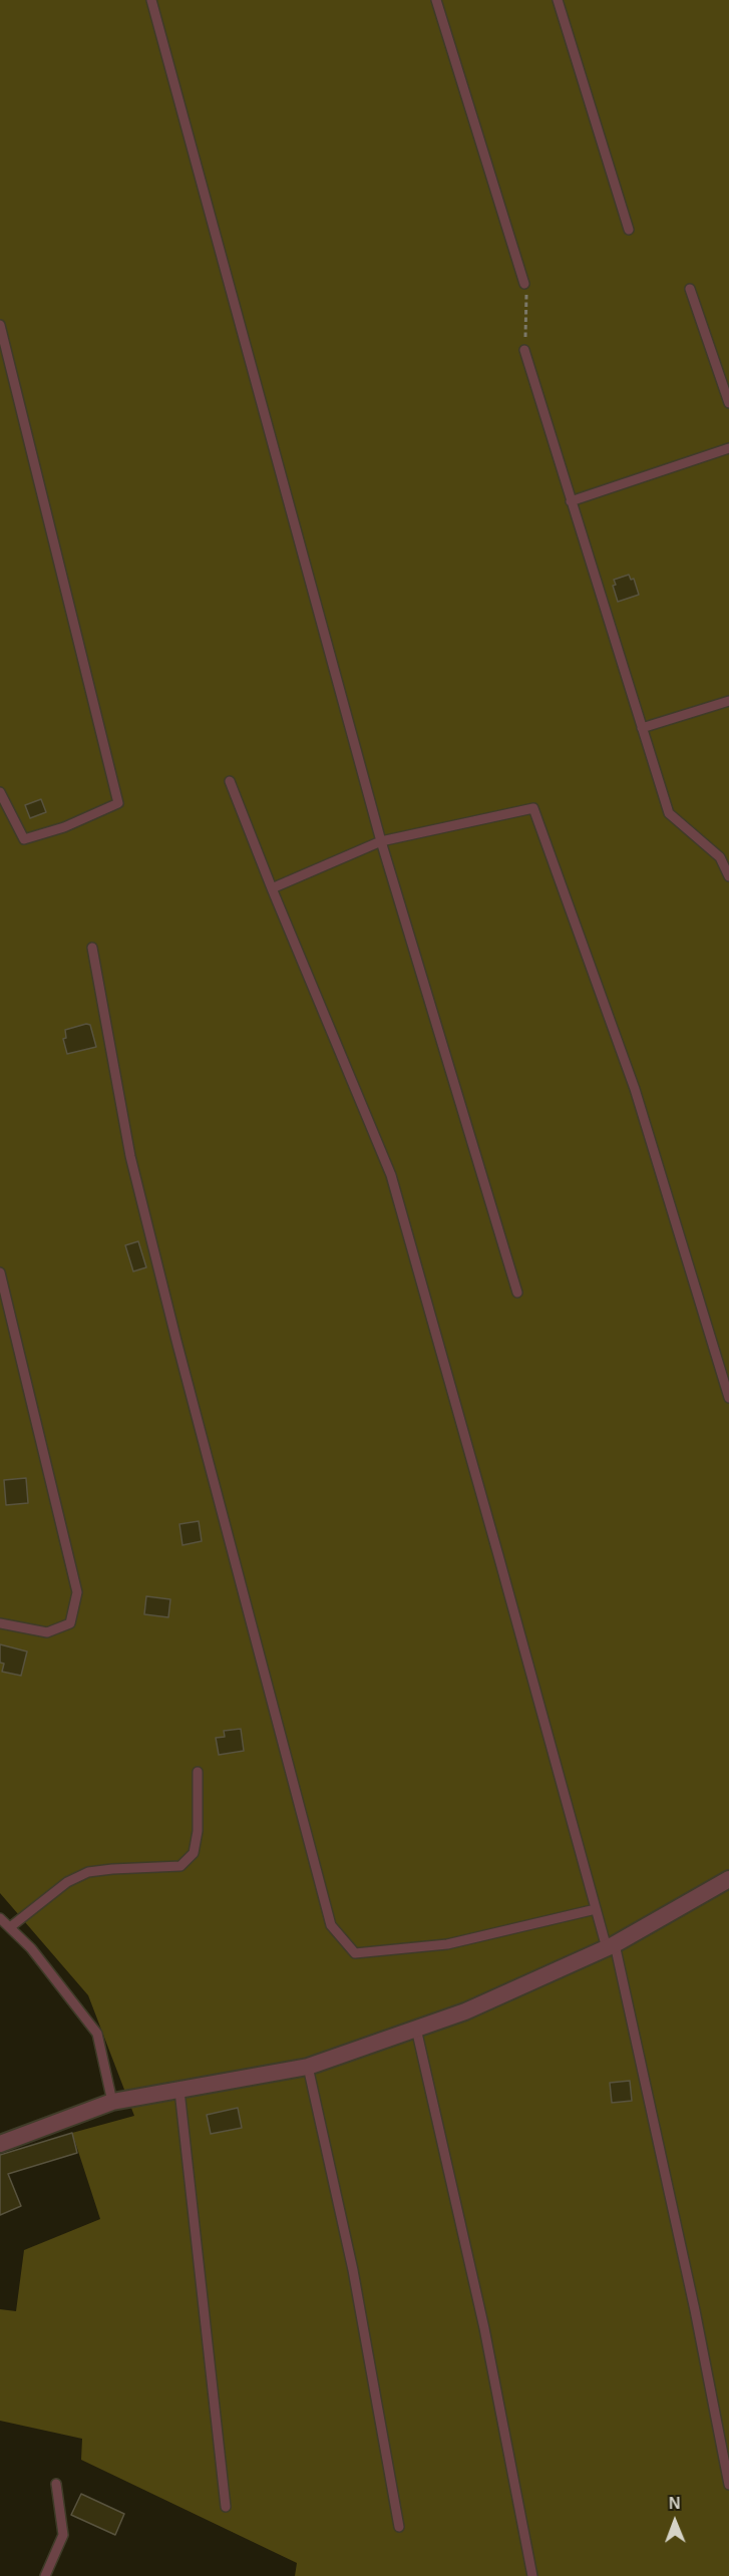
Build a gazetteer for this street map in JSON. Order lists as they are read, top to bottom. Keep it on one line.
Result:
{"north":"top"}
